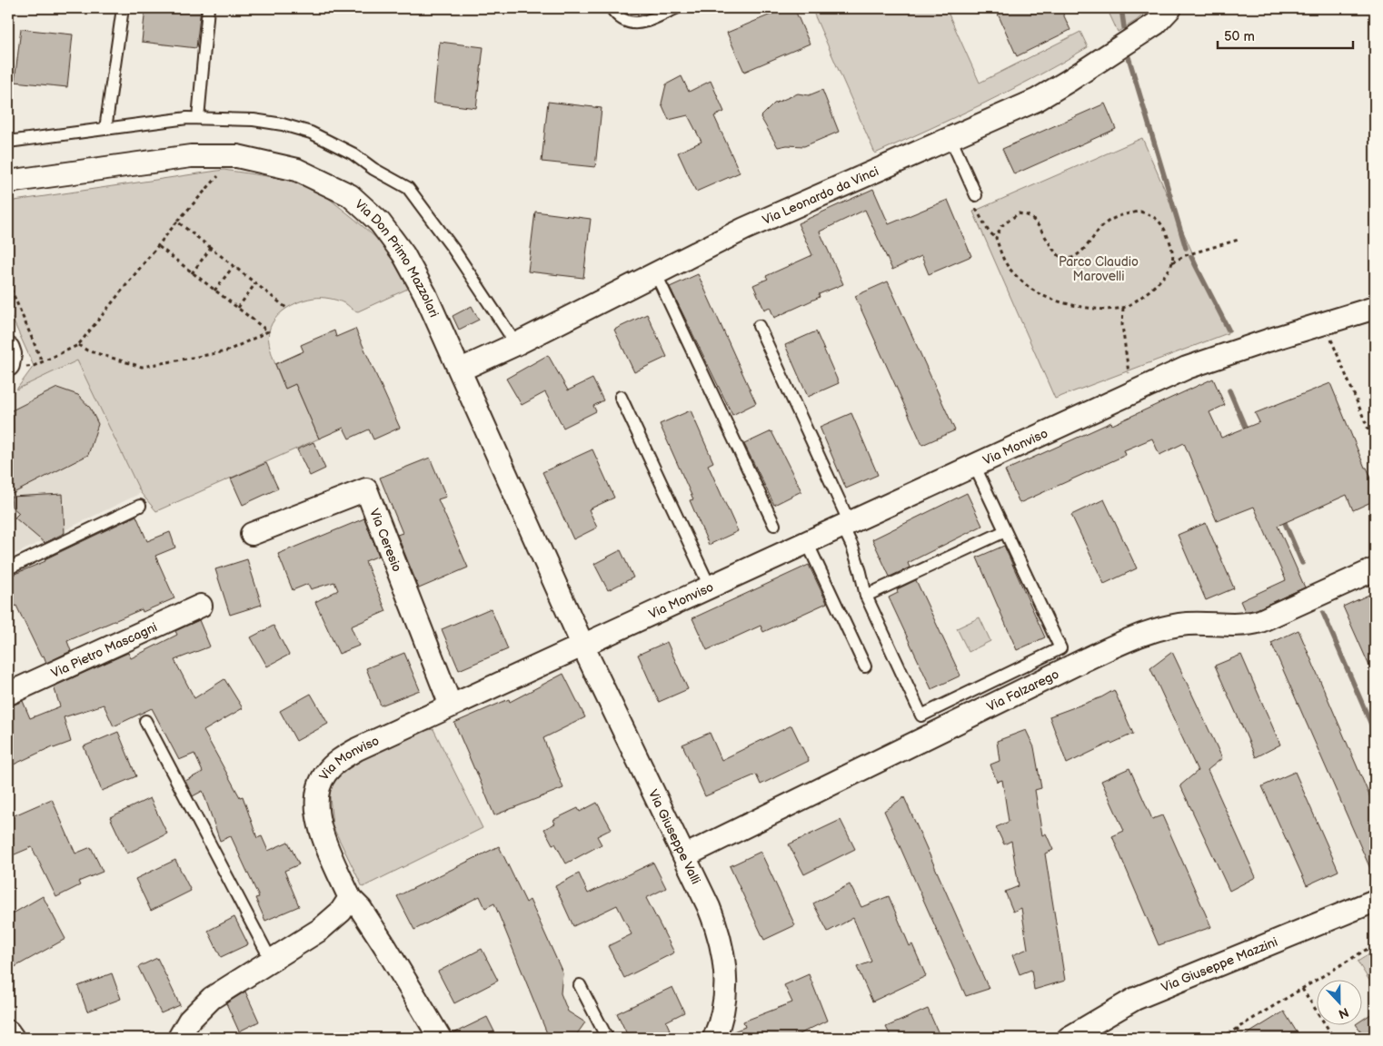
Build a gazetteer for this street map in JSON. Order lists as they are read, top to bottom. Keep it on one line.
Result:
{"streets":{"street":["Via Leonardo da Vinci","Via Don Primo Mazzolari","Via Monviso","Via Ceresio","Via Pietro Mascagni","Via Falzarego","Via Giuseppe Valli","Via Giuseppe Mazzini"]},"crossings":[["Via Leonardo da Vinci","Via Don Primo Mazzolari"],["Via Don Primo Mazzolari","Via Monviso"],["Via Don Primo Mazzolari","Via Giuseppe Valli"],["Via Monviso","Via Ceresio"],["Via Monviso","Via Giuseppe Valli"],["Via Falzarego","Via Giuseppe Valli"]],"parks":["Parco Claudio Marovelli"],"scale_bar":"50 m","north":"bottom"}
